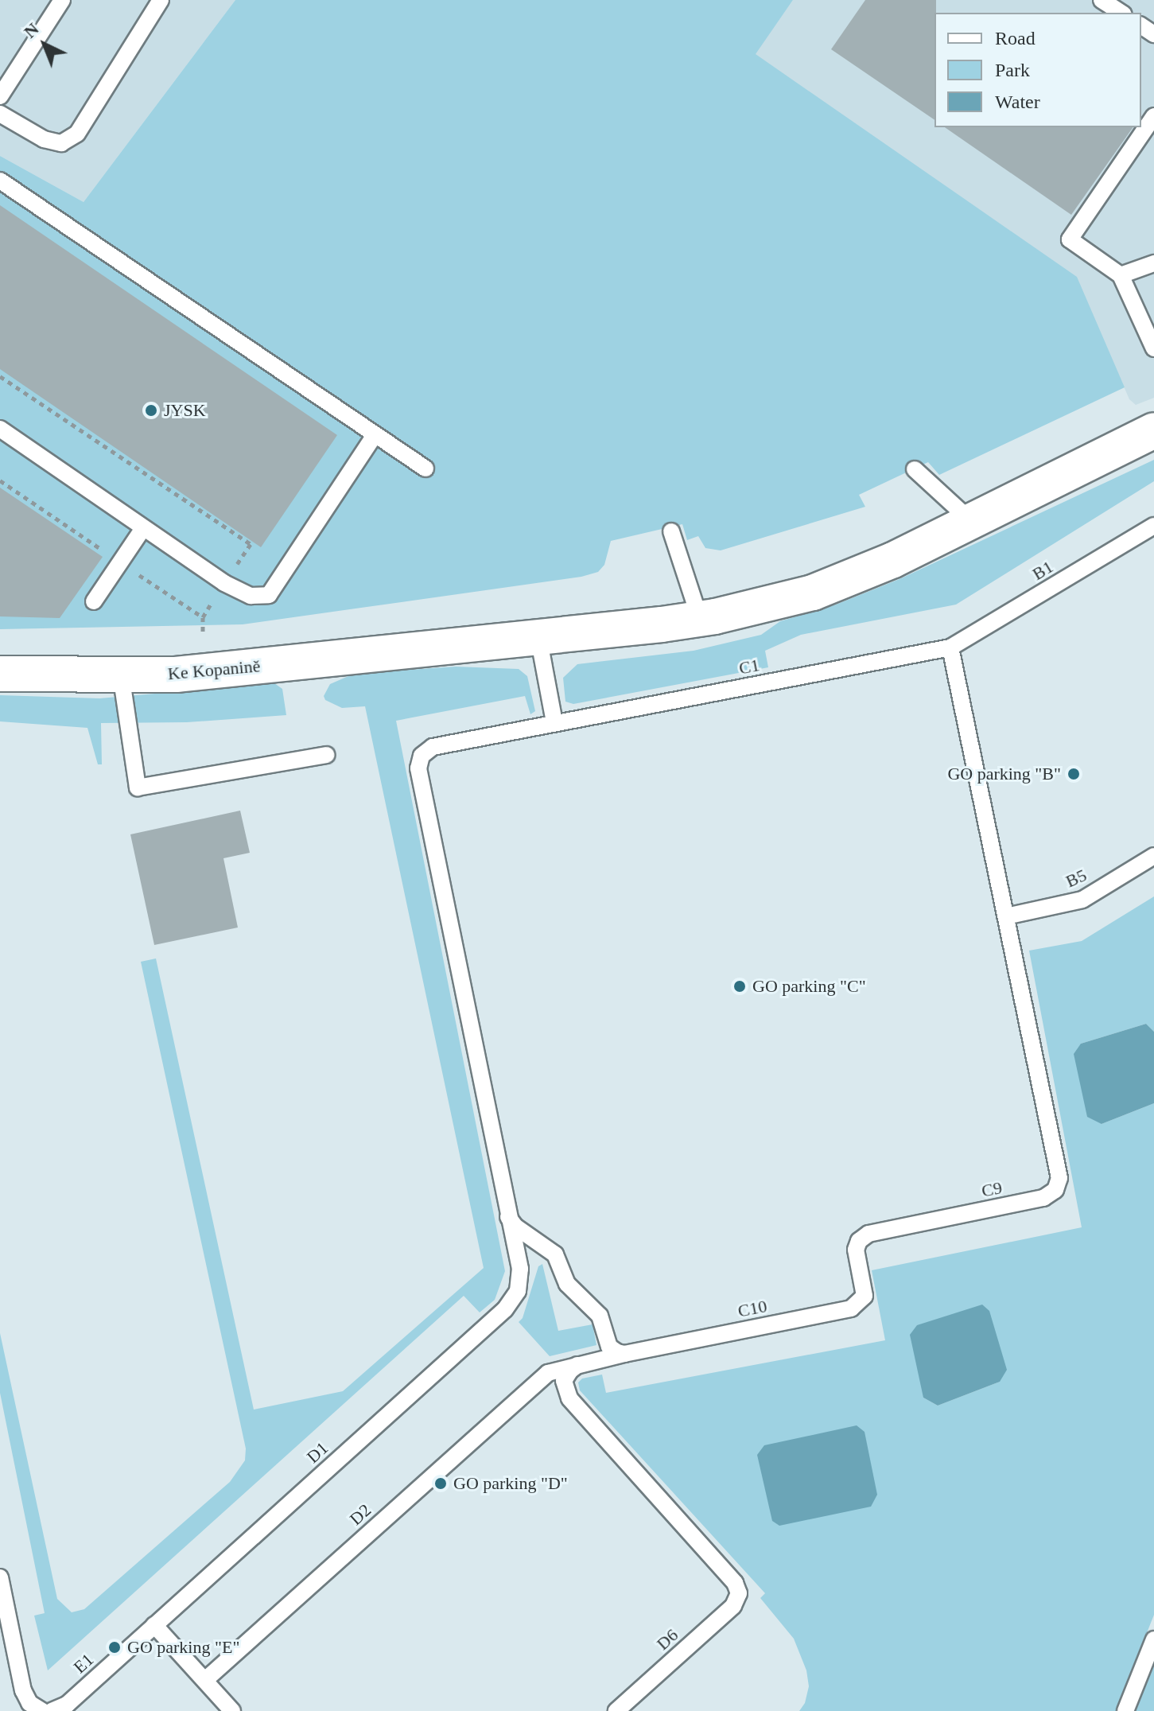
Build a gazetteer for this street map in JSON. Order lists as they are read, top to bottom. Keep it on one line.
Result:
{"streets":{"street":["Ke Kopanině"],"lane":["B1","C1","B5","C9","C10","D1","D2","D6","E1"]},"crossings":[["B1","C1"],["B1","C9"],["C1","C9"],["C1","D1"],["B5","C9"],["C9","C10"],["C10","D2"],["C10","D6"],["D1","E1"]],"places":["JYSK","GO parking \"B\"","GO parking \"C\"","GO parking \"D\"","GO parking \"E\""],"legend":["Road","Park","Water"],"north":"top left"}
